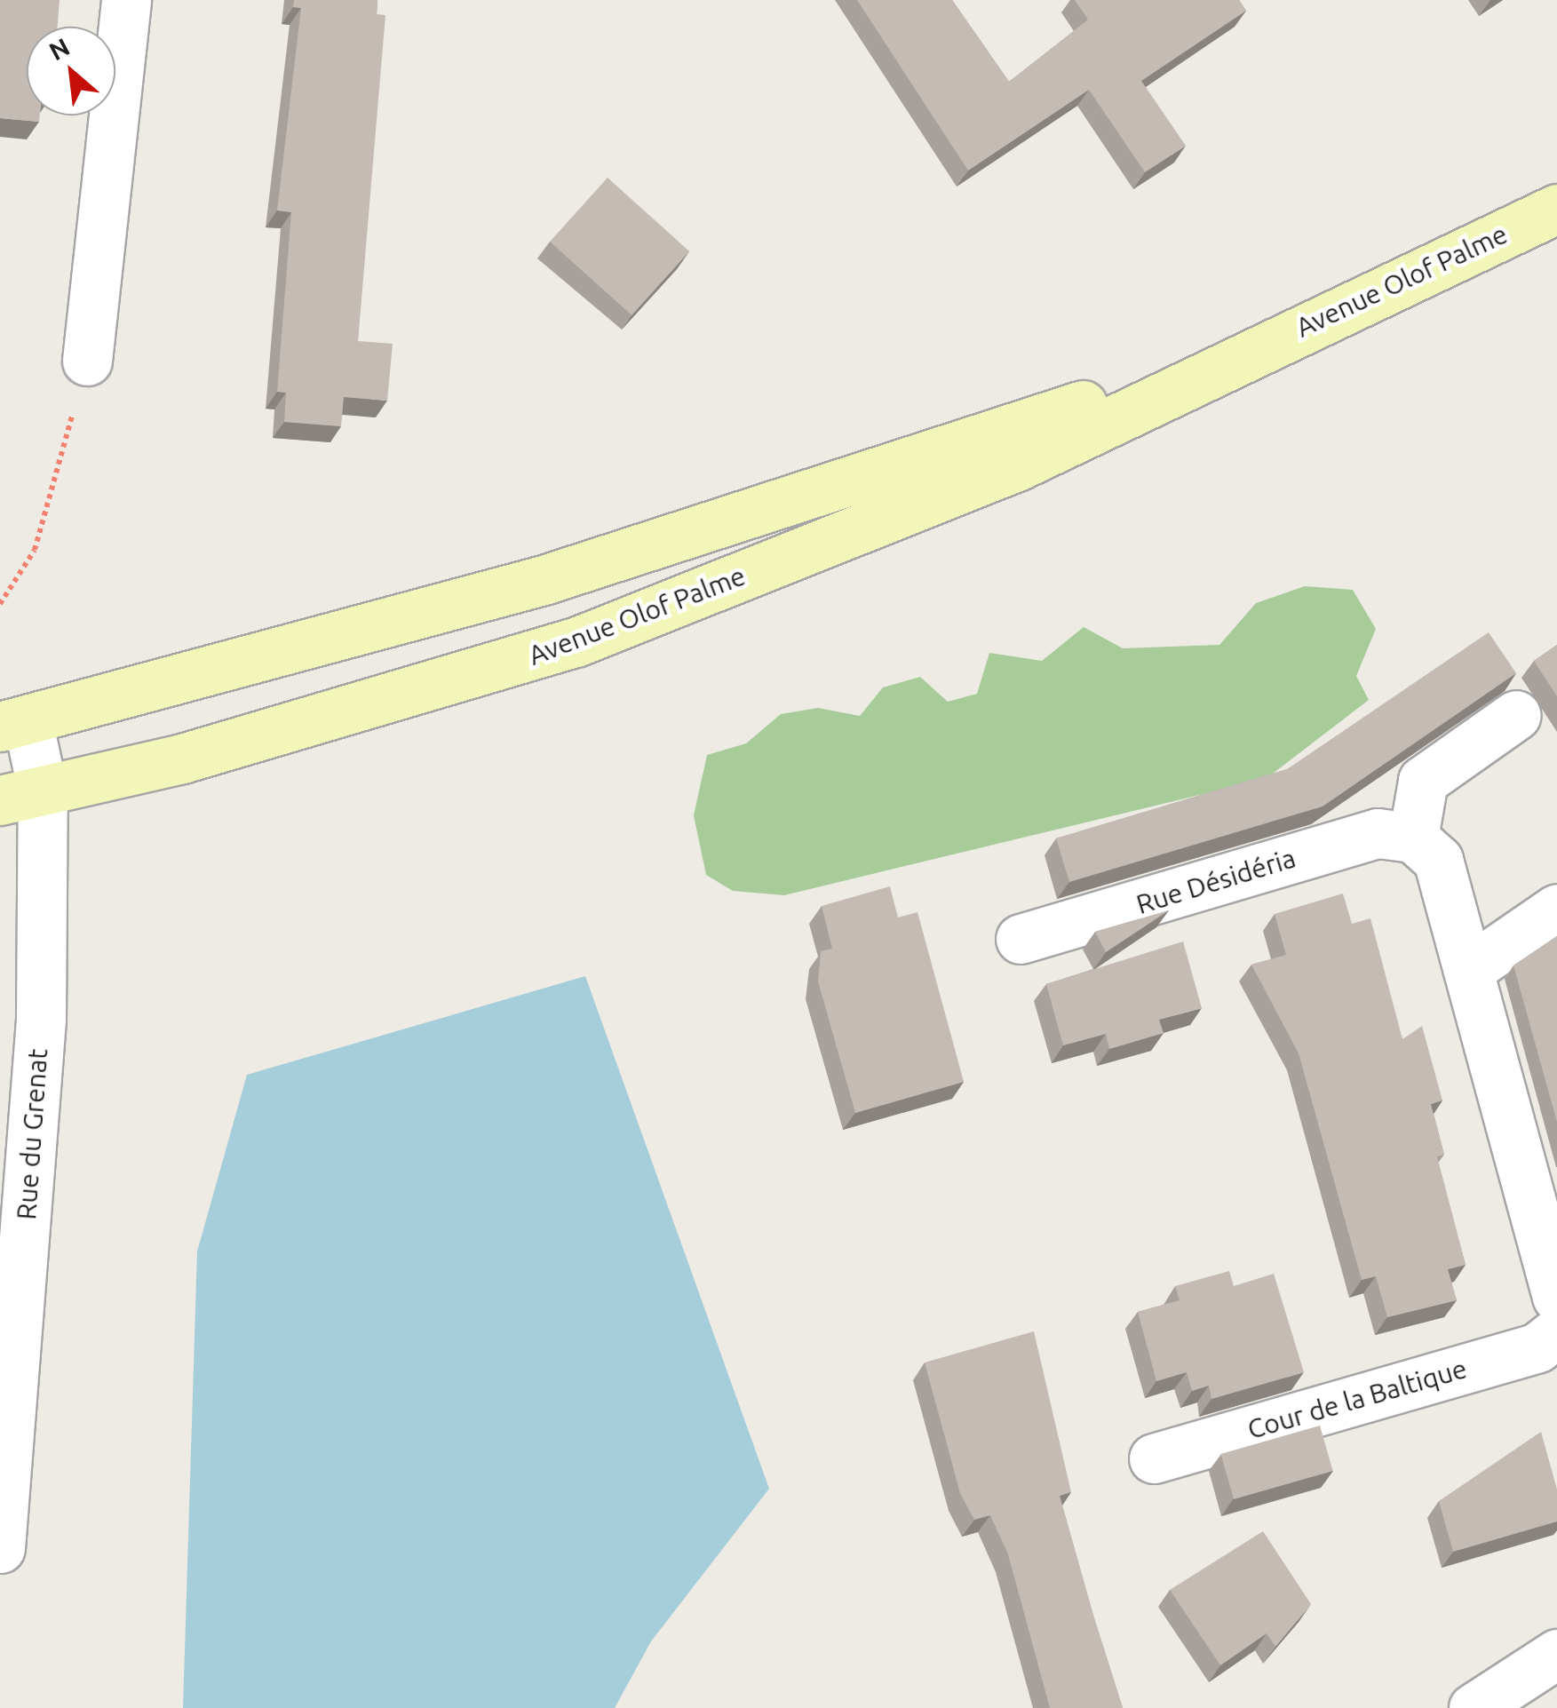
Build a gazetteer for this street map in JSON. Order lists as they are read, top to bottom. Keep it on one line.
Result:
{"streets":{"main road":["Avenue Olof Palme"],"street":["Rue Désidéria","Rue du Grenat","Cour de la Baltique"]},"crossings":[["Avenue Olof Palme","Rue du Grenat"]],"north":"top left"}
